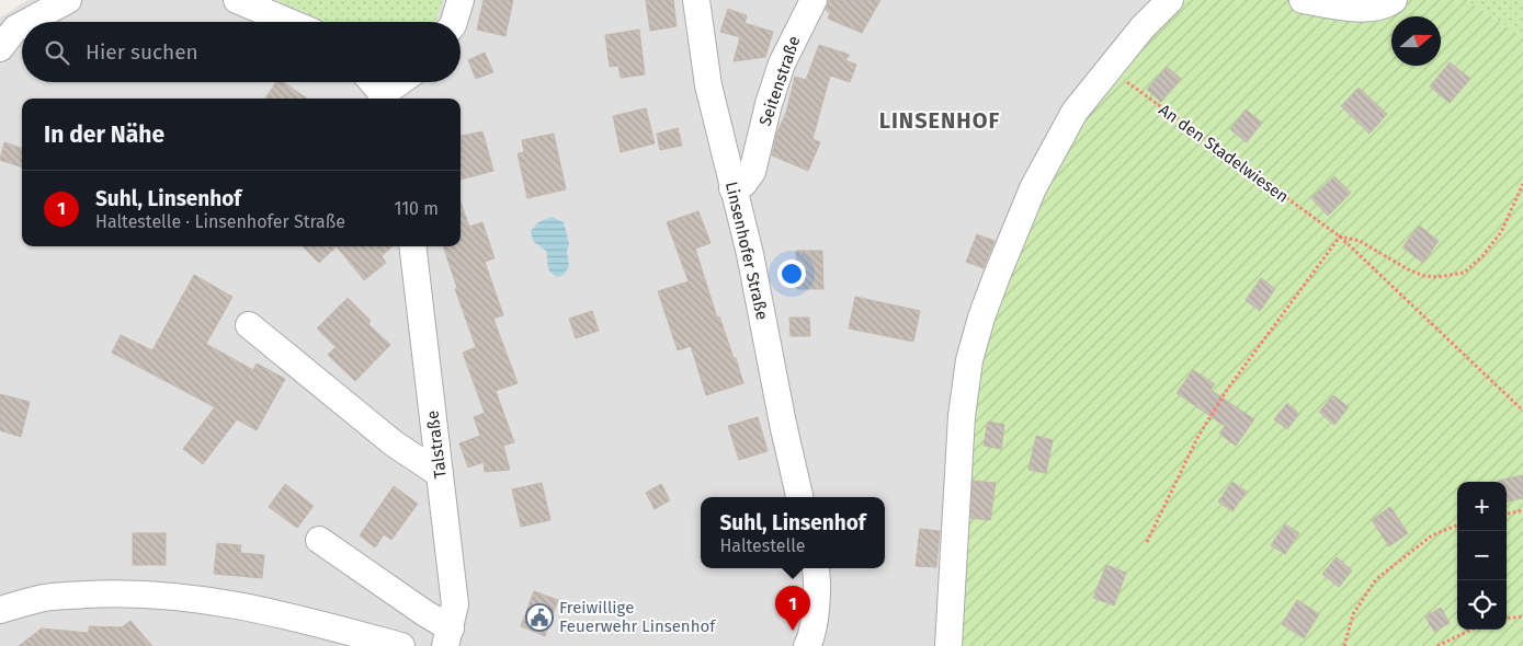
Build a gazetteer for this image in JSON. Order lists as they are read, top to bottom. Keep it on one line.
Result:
{"streets":{"street":["Seitenstraße","Linsenhofer Straße","Talstraße"],"path":["An den Stadelwiesen"]},"crossings":[["Seitenstraße","Linsenhofer Straße"]],"districts":["LINSENHOF"],"places":{"public building":["Freiwillige Feuerwehr Linsenhof"]},"north":"right","page":{"search":"Hier suchen","heading":"In der Nähe","list":[{"mark":"1","name":"Suhl, Linsenhof","note":"Haltestelle · Linsenhofer Straße","value":"110 m"}],"map_buttons":["+","−"],"popup":["Suhl, Linsenhof","Haltestelle"],"pins":"1"}}
